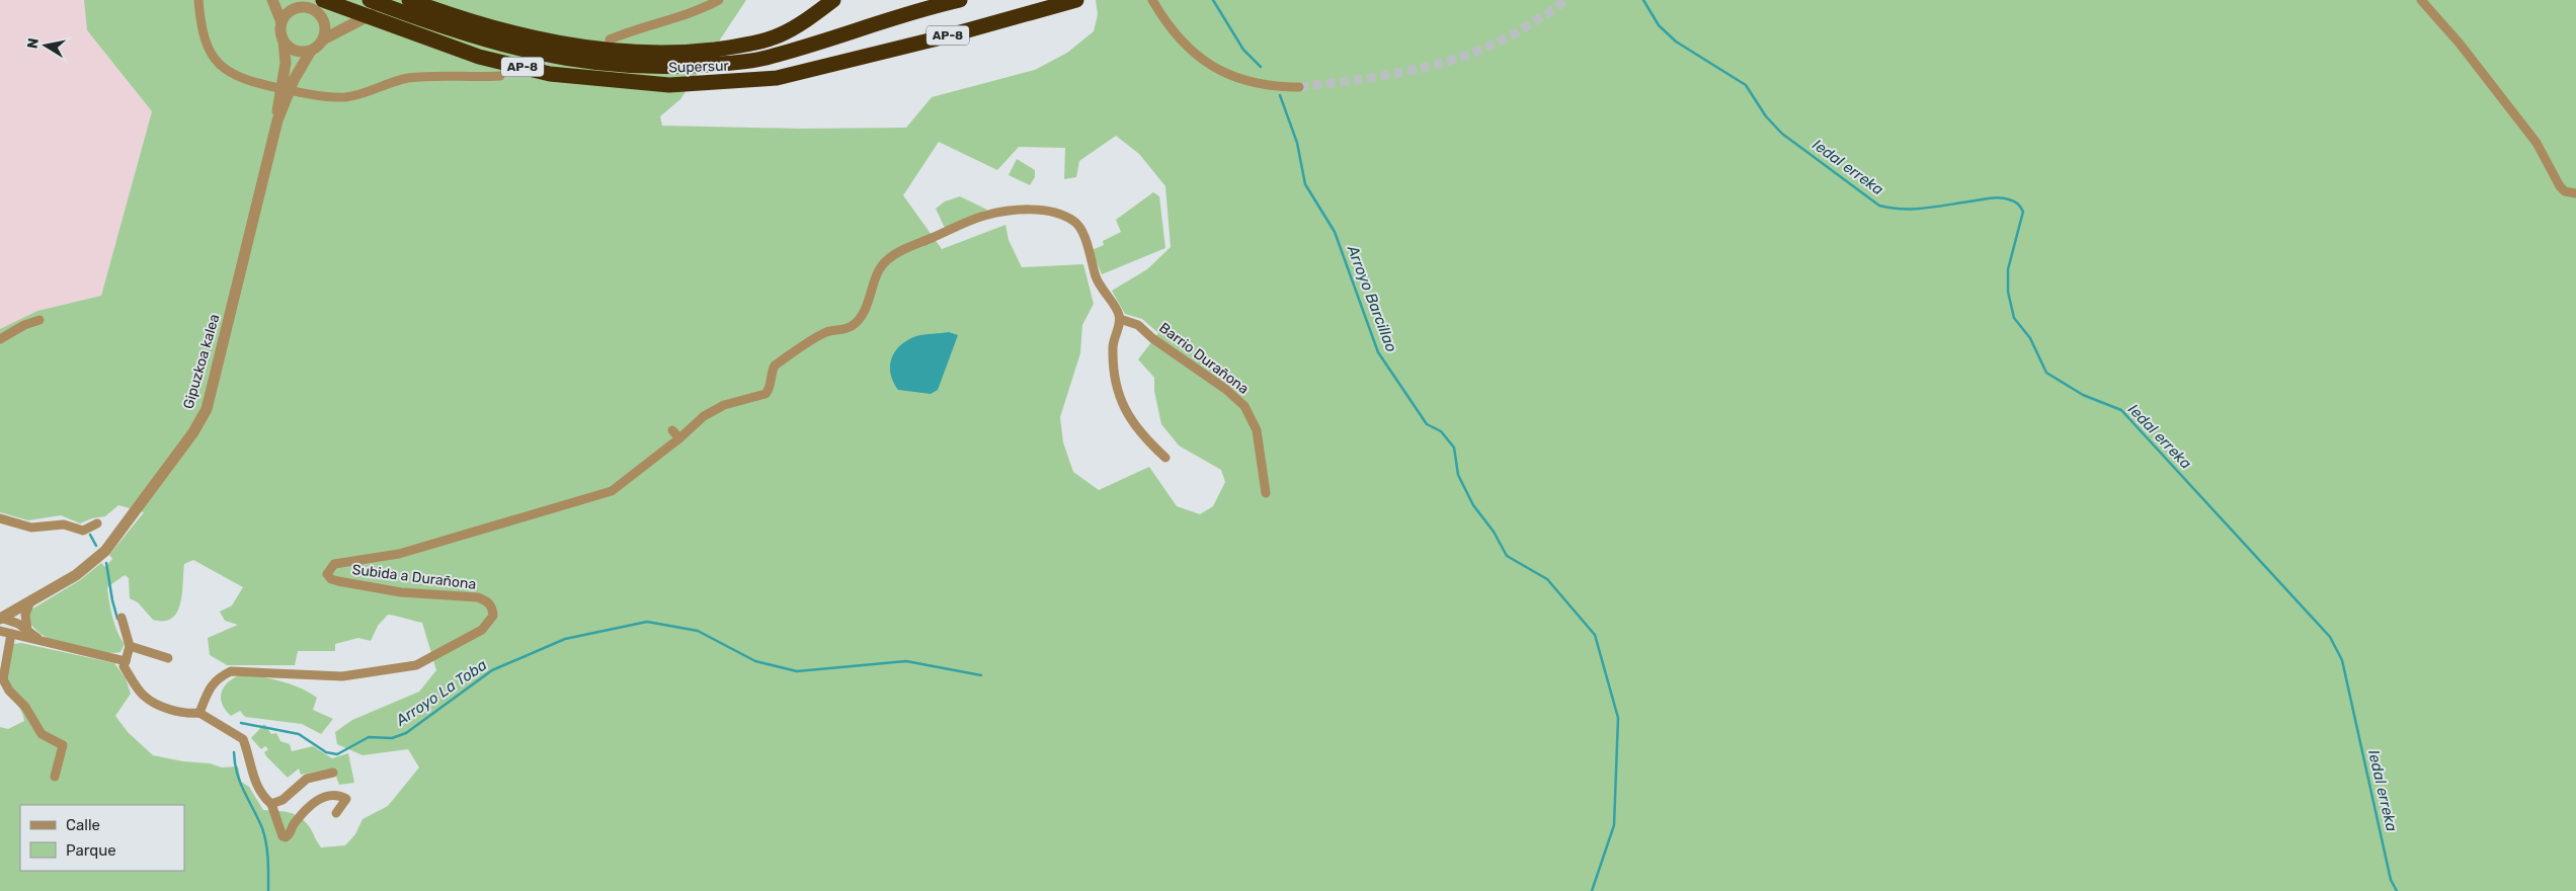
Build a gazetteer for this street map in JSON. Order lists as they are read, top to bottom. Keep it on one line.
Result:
{"streets":{"highway":["AP-8","Supersur"],"street":["Barrio Durañona","Gipuzkoa kalea","Subida a Durañona"]},"crossings":[["Barrio Durañona","Subida a Durañona"]],"water":["Iedal erreka","Arroyo Barcillao","Arroyo La Toba"],"legend":["Calle","Parque"],"north":"left"}
